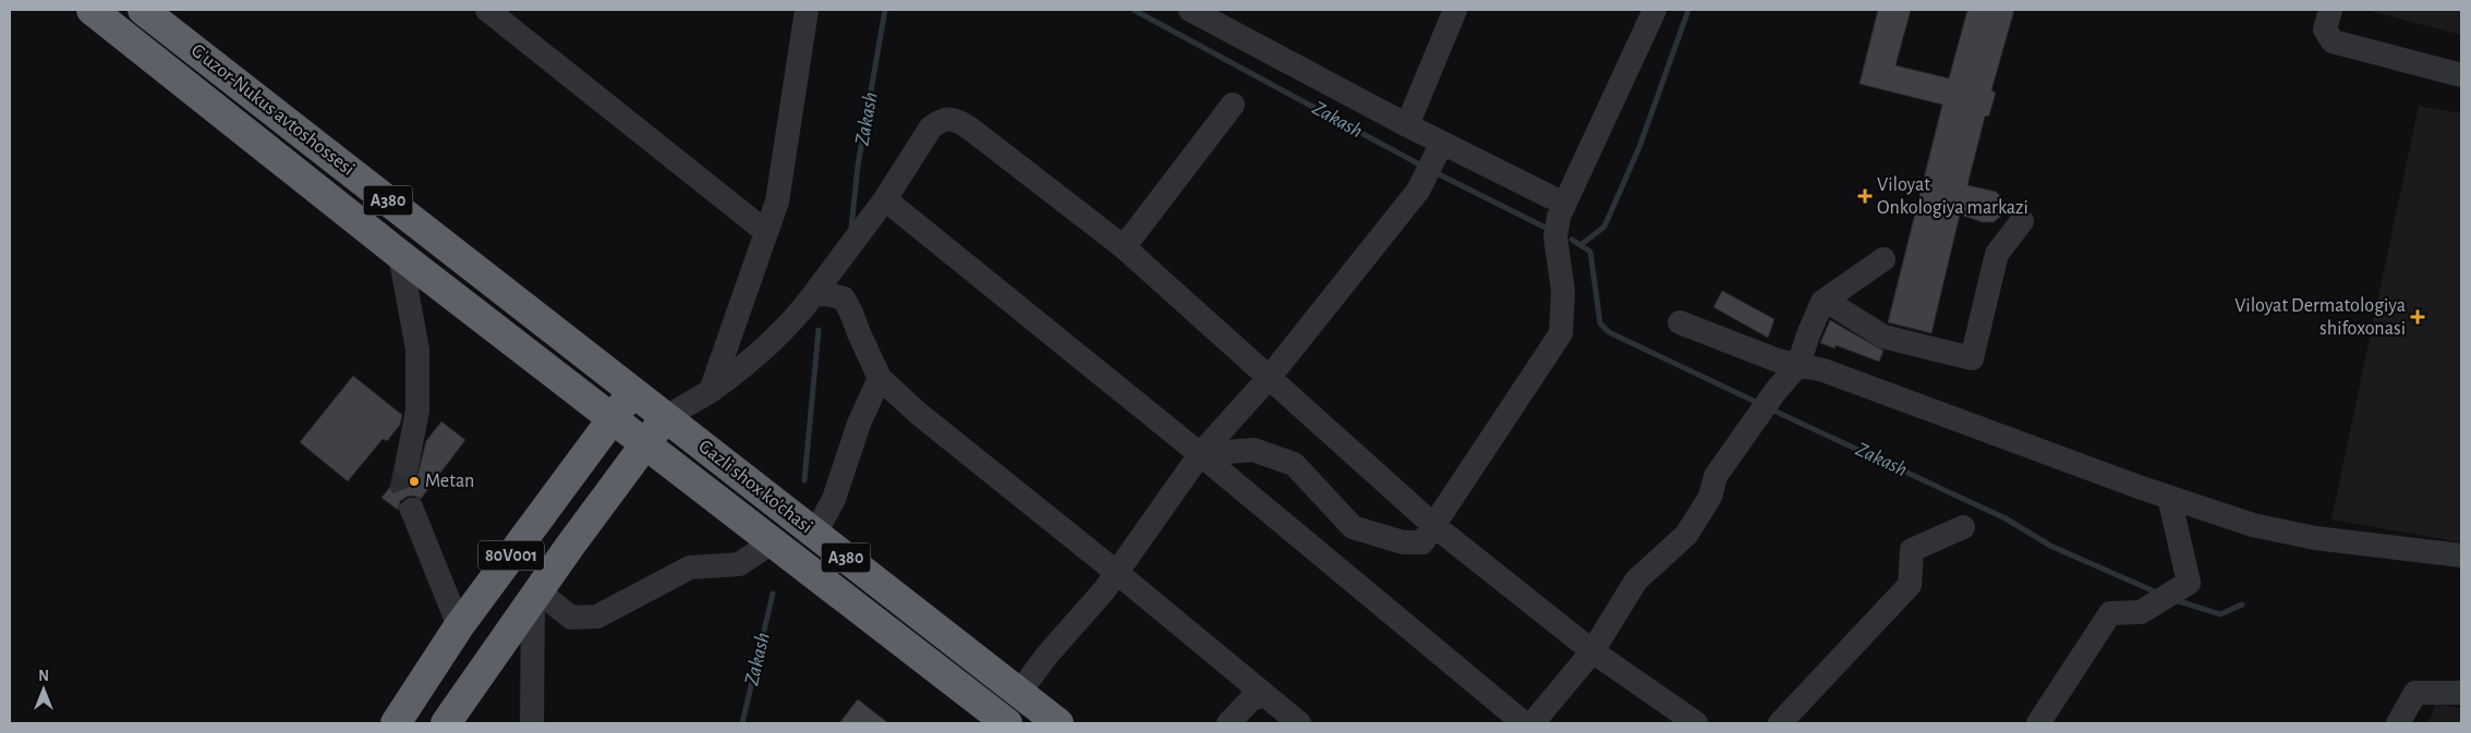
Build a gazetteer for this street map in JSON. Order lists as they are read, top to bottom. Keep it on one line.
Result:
{"streets":{"highway":["G'uzor-Nukus avtoshossesi","A380","Gazli shox ko'chasi","80V001"]},"crossings":[["G'uzor-Nukus avtoshossesi","A380"],["G'uzor-Nukus avtoshossesi","Gazli shox ko'chasi"],["G'uzor-Nukus avtoshossesi","80V001"],["A380","Gazli shox ko'chasi"],["A380","80V001"],["Gazli shox ko'chasi","80V001"]],"water":["Zakash"],"places":{"health":["Viloyat Onkologiya markazi","Viloyat Dermatologiya shifoxonasi"],"other":["Metan"]},"north":"top"}
